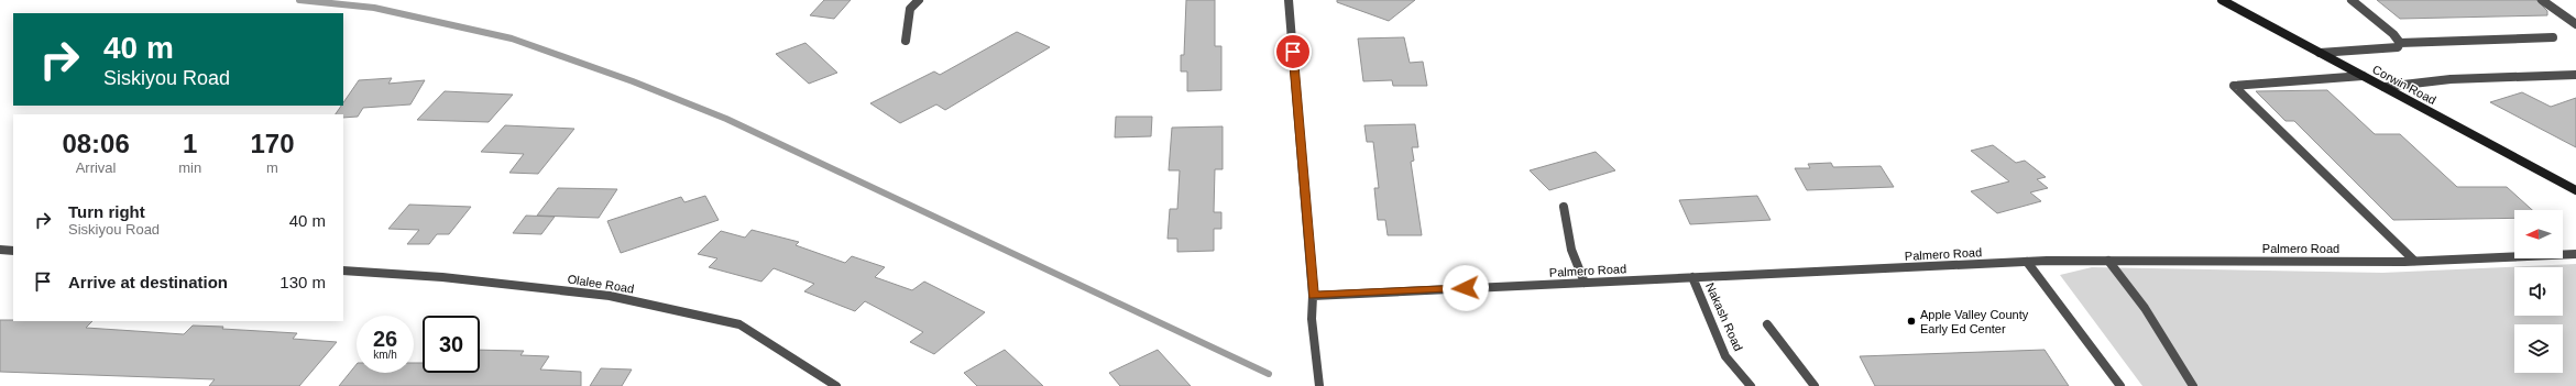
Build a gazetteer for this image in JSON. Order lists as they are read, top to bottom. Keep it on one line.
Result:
{"streets":{"main road":["Corwin Road"],"street":["Palmero Road","Olalee Road","Nakash Road"]},"crossings":[["Palmero Road","Nakash Road"]],"places":["Apple Valley County Early Ed Center"],"north":"left","page":{"turn":["40 m","Siskiyou Road"],"eta":["08:06","Arrival","1","min","170","m"],"list":[{"name":"Turn right","note":"Siskiyou Road","value":"40 m"},{"name":"Arrive at destination","value":"130 m"}],"speed":"26 km/h","limit":"30"}}
